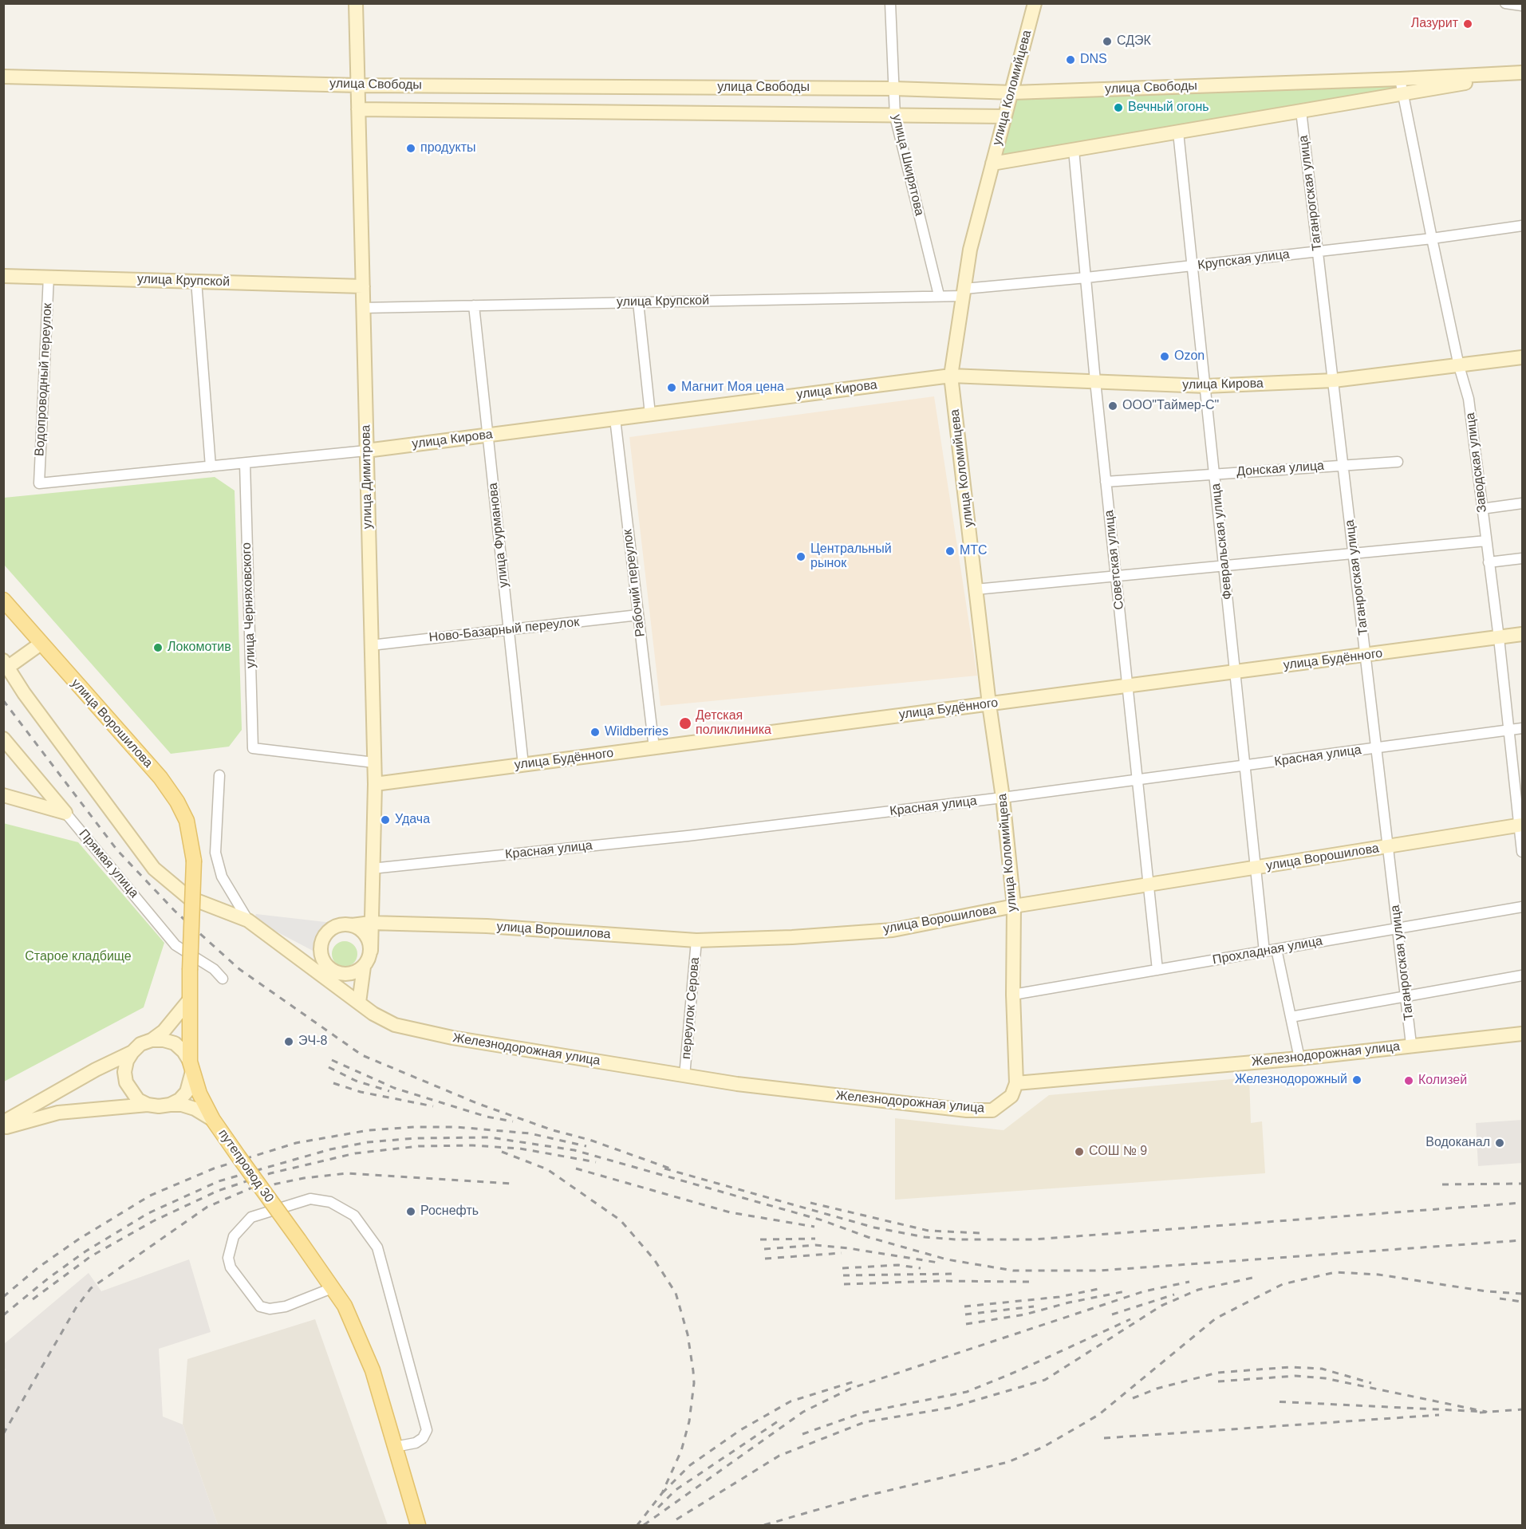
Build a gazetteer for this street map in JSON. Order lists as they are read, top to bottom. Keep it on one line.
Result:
{"streets":{"main road":["улица Ворошилова","путепровод 30"],"street":["улица Свободы","улица Коломийцева","улица Шкирятова","Таганрогская улица","Крупская улица","улица Крупской","Водопроводный переулок","улица Кирова","Заводская улица","Донская улица","улица Димитрова","улица Фурманова","Февральская улица","Советская улица","Рабочий переулок","улица Черняховского","Ново-Базарный переулок","улица Будённого","Красная улица","Прямая улица","Прохладная улица","переулок Серова","Железнодорожная улица"]},"crossings":[["улица Свободы","улица Коломийцева"],["улица Свободы","улица Шкирятова"],["улица Свободы","Таганрогская улица"],["улица Свободы","Заводская улица"],["улица Свободы","улица Димитрова"],["улица Свободы","Февральская улица"],["улица Свободы","Советская улица"],["улица Коломийцева","Крупская улица"],["улица Коломийцева","улица Крупской"],["улица Коломийцева","улица Кирова"],["улица Коломийцева","улица Будённого"],["улица Коломийцева","улица Ворошилова"],["улица Коломийцева","Красная улица"],["улица Коломийцева","Прохладная улица"],["улица Коломийцева","Железнодорожная улица"],["улица Шкирятова","улица Крупской"],["Таганрогская улица","Крупская улица"],["Таганрогская улица","улица Кирова"],["Таганрогская улица","Донская улица"],["Таганрогская улица","улица Будённого"],["Таганрогская улица","улица Ворошилова"],["Таганрогская улица","Красная улица"],["Таганрогская улица","Прохладная улица"],["Таганрогская улица","Железнодорожная улица"],["Крупская улица","улица Крупской"],["Крупская улица","Заводская улица"],["Крупская улица","Февральская улица"],["Крупская улица","Советская улица"],["улица Крупской","Водопроводный переулок"],["улица Крупской","улица Димитрова"],["улица Крупской","улица Фурманова"],["Водопроводный переулок","улица Кирова"],["улица Кирова","Заводская улица"],["улица Кирова","улица Димитрова"],["улица Кирова","улица Фурманова"],["улица Кирова","Февральская улица"],["улица Кирова","Советская улица"],["улица Кирова","Рабочий переулок"],["улица Кирова","улица Черняховского"],["Заводская улица","улица Будённого"],["Заводская улица","улица Ворошилова"],["Заводская улица","Красная улица"],["Донская улица","Февральская улица"],["Донская улица","Советская улица"],["улица Димитрова","улица Черняховского"],["улица Димитрова","Ново-Базарный переулок"],["улица Димитрова","улица Будённого"],["улица Димитрова","улица Ворошилова"],["улица Димитрова","Красная улица"],["улица Фурманова","Ново-Базарный переулок"],["улица Фурманова","улица Будённого"],["Февральская улица","улица Будённого"],["Февральская улица","улица Ворошилова"],["Февральская улица","Красная улица"],["Февральская улица","Прохладная улица"],["Советская улица","улица Будённого"],["Советская улица","улица Ворошилова"],["Советская улица","Красная улица"],["Советская улица","Прохладная улица"],["Рабочий переулок","Ново-Базарный переулок"],["Рабочий переулок","улица Будённого"],["улица Ворошилова","переулок Серова"],["улица Ворошилова","путепровод 30"],["переулок Серова","Железнодорожная улица"]],"parks":["Старое кладбище"],"places":["Лазурит","СДЭК","DNS","Вечный огонь","продукты","Ozon","Магнит Моя цена","ООО\"Таймер-С\"","МТС","Центральный рынок","Локомотив","Детская поликлиника","Wildberries","Удача","ЭЧ-8","Железнодорожный","Колизей","Водоканал","СОШ № 9","Роснефть"]}
